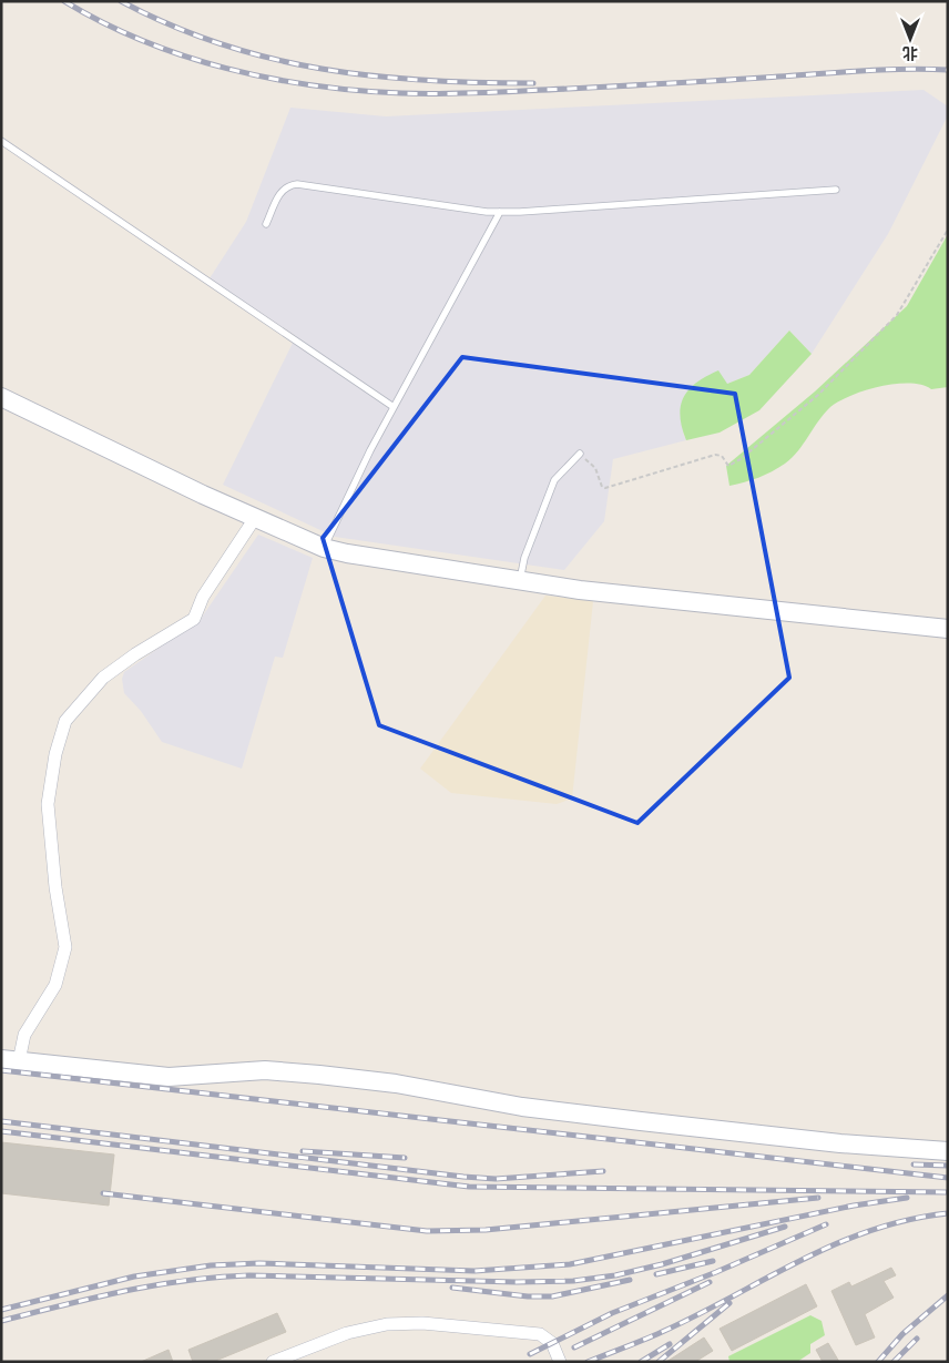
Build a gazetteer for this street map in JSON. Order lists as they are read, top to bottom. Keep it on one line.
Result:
{"north":"bottom"}
